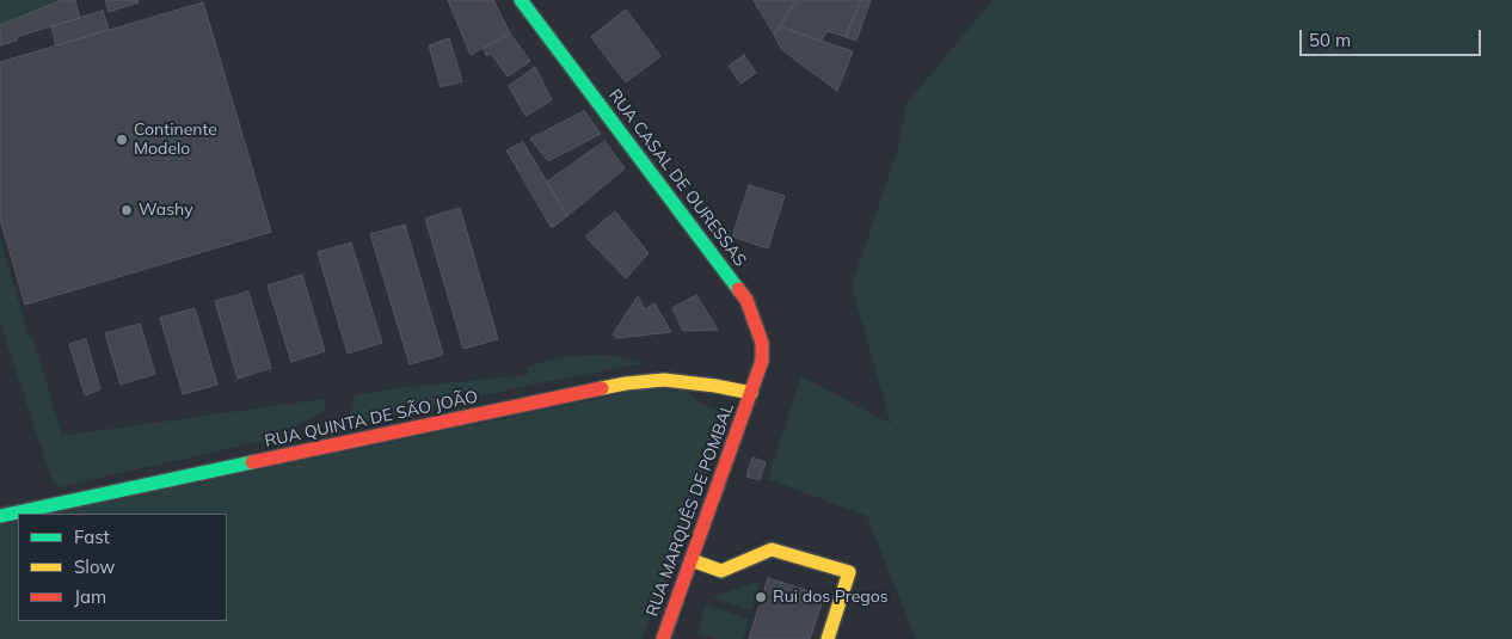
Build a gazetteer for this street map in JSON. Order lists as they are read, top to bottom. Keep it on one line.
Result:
{"streets":{"street":["RUA CASAL DE OURESSAS","RUA QUINTA DE SÃO JOÃO","RUA MARQUÊS DE POMBAL"]},"crossings":[["RUA CASAL DE OURESSAS","RUA QUINTA DE SÃO JOÃO"],["RUA CASAL DE OURESSAS","RUA MARQUÊS DE POMBAL"],["RUA QUINTA DE SÃO JOÃO","RUA MARQUÊS DE POMBAL"]],"places":["Continente Modelo","Washy","Rui dos Pregos"],"legend":["Fast","Slow","Jam"],"scale_bar":"50 m"}
